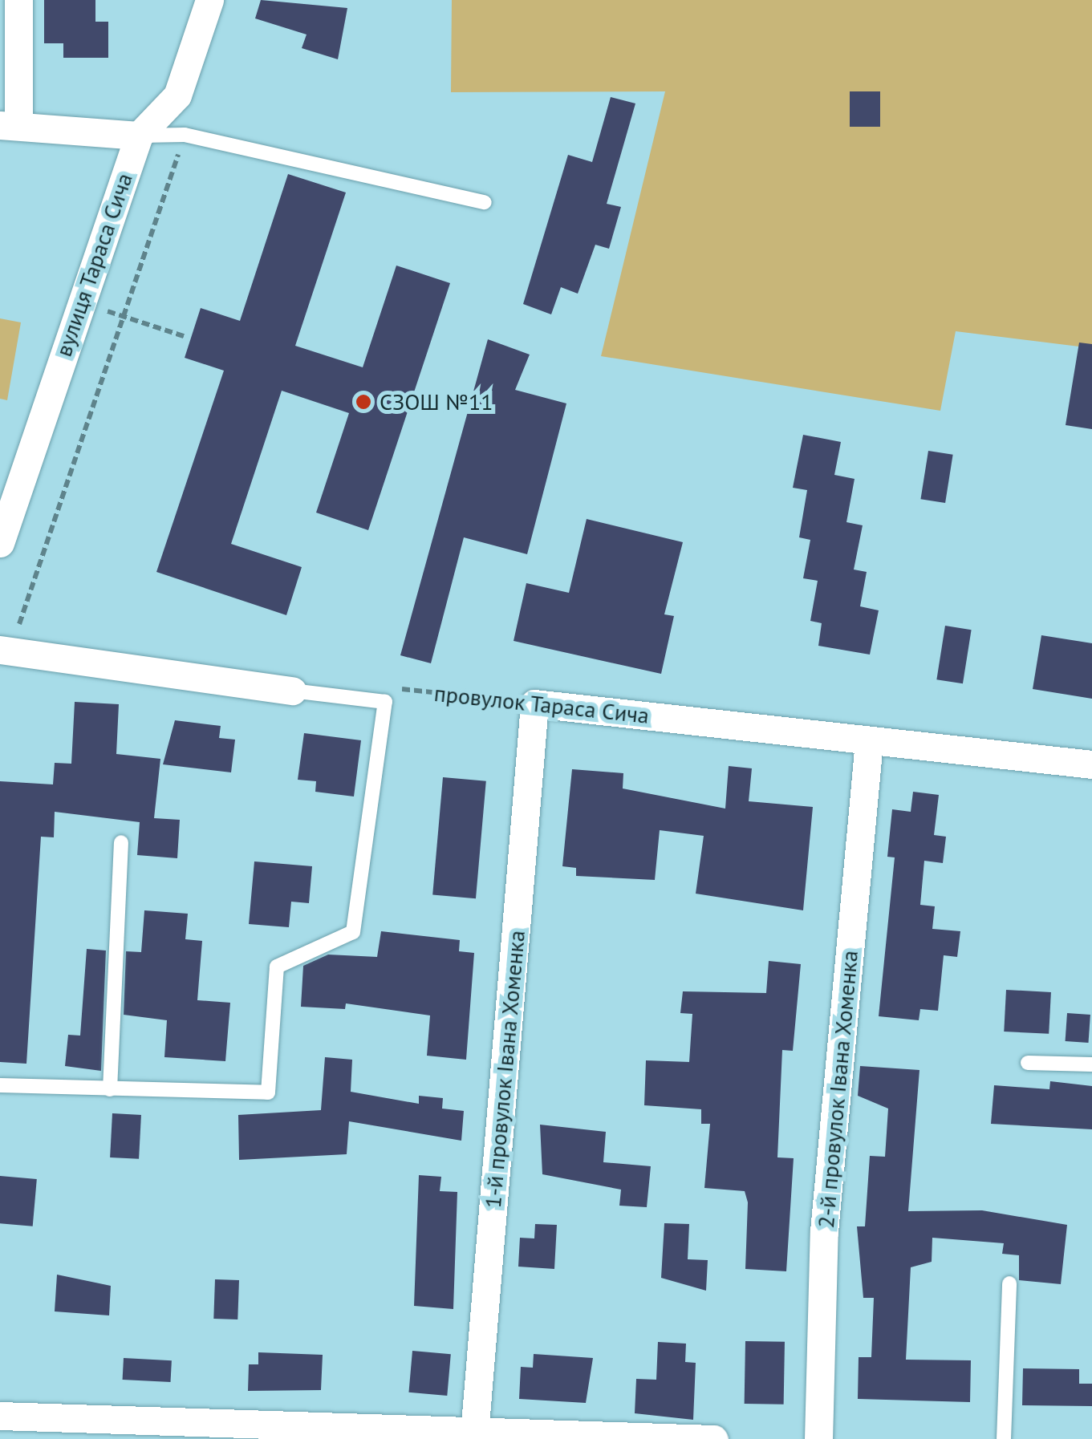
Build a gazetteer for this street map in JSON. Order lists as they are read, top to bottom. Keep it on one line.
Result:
{"streets":{"street":["вулиця Тараса Сича","провулок Тараса Сича","1-й провулок Івана Хоменка","2-й провулок Івана Хоменка"]},"crossings":[["провулок Тараса Сича","1-й провулок Івана Хоменка"],["провулок Тараса Сича","2-й провулок Івана Хоменка"]],"places":["СЗОШ №11"]}
